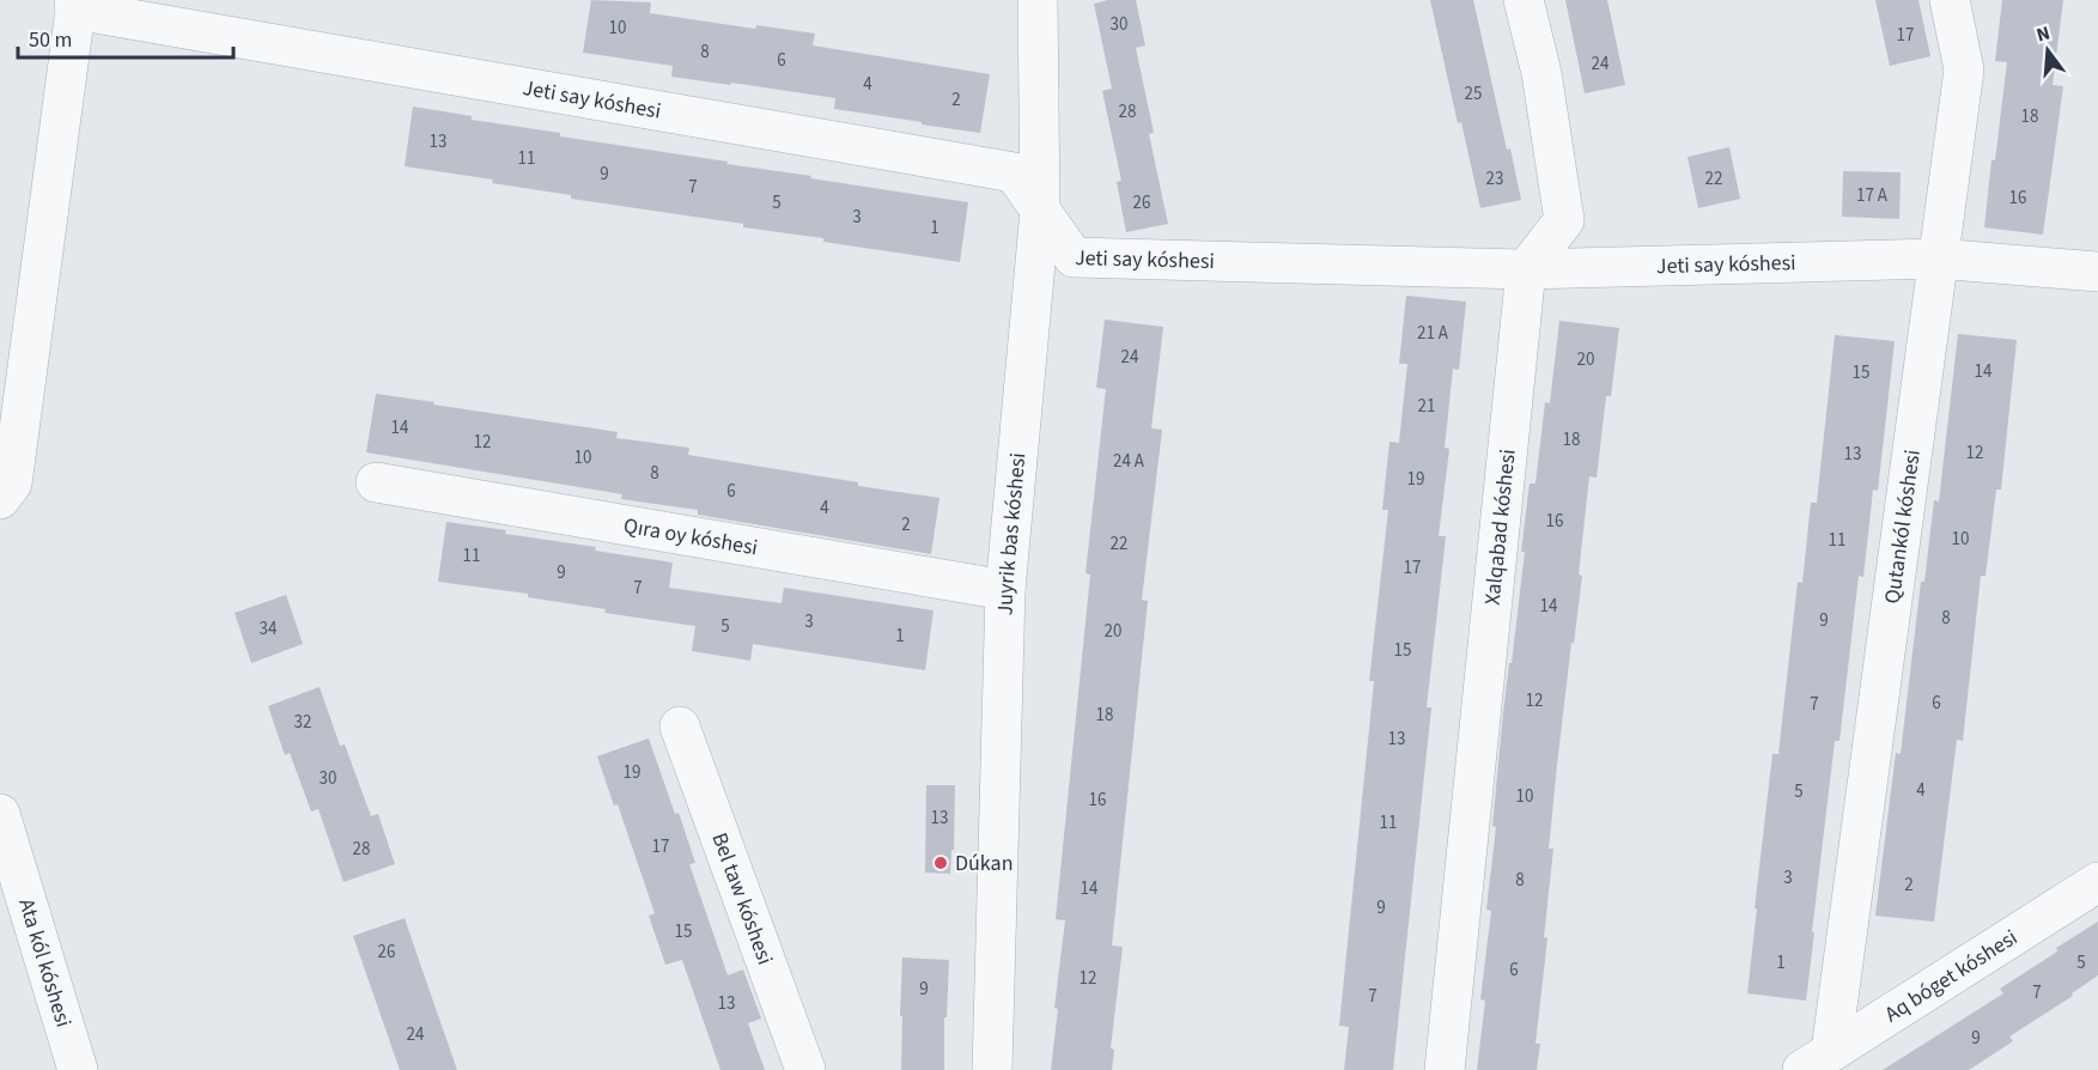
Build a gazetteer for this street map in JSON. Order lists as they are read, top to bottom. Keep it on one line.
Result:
{"streets":{"street":["Jeti say kóshesi","Qutankól kóshesi","Xalqabad kóshesi","Juyrik bas kóshesi","Qıra oy kóshesi","Bel taw kóshesi","Ata kól kóshesi","Aq bóget kóshesi"]},"crossings":[["Jeti say kóshesi","Qutankól kóshesi"],["Jeti say kóshesi","Xalqabad kóshesi"],["Jeti say kóshesi","Juyrik bas kóshesi"],["Qutankól kóshesi","Aq bóget kóshesi"],["Juyrik bas kóshesi","Qıra oy kóshesi"]],"places":["Dúkan"],"house_numbers":["30","10","17","8","6","24","4","25","2","28","18","13","11","9","23","22","7","17 А","16","5","26","3","1","21 А","24","20","14","15","21","14","18","12","12","13","10","24 А","8","19","6","4","16","2","10","11","22","11","17","9","7","14","8","9","3","5","34","20","1","15","12","6","7","18","32","13","19","30","4","5","10","16","13","11","17","28","3","8","2","14","9","15","26","1","5","6","12","9","7","7","13","24","9"],"scale_bar":"50 m","north":"top"}
